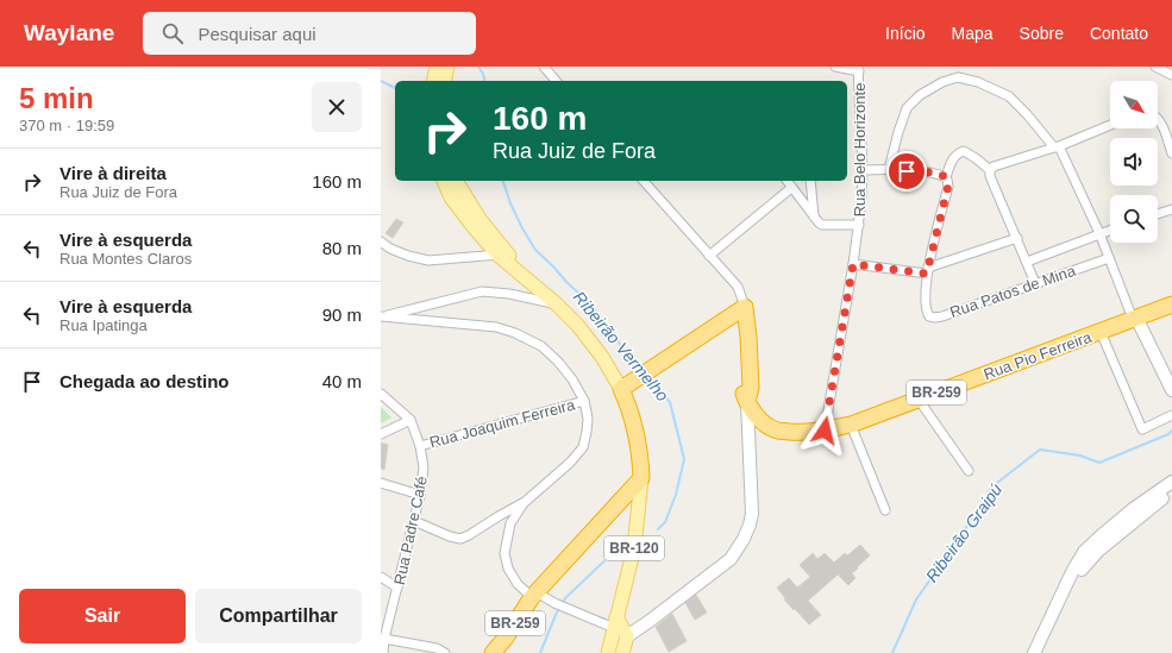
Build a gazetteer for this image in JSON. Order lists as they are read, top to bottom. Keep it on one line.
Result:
{"streets":{"highway":["Rua Pio Ferreira","BR-259","BR-120"],"street":["Rua Belo Horizonte","Rua Patos de Mina","Rua Joaquim Ferreira","Rua Padre Café"]},"crossings":[["Rua Belo Horizonte","Rua Pio Ferreira"],["BR-259","BR-120"],["Rua Joaquim Ferreira","Rua Padre Café"]],"water":["Ribeirão Vermelho","Ribeirão Graipú"],"north":"bottom right","page":{"header":"Waylane","search":"Pesquisar aqui","nav":["Início","Mapa","Sobre","Contato"],"heading":["5 min","370 m · 19:59"],"turn":["160 m","Rua Juiz de Fora"],"list":[{"name":"Vire à direita","note":"Rua Juiz de Fora","value":"160 m"},{"name":"Vire à esquerda","note":"Rua Montes Claros","value":"80 m"},{"name":"Vire à esquerda","note":"Rua Ipatinga","value":"90 m"},{"name":"Chegada ao destino","value":"40 m"}],"buttons":["Sair","Compartilhar"]}}
